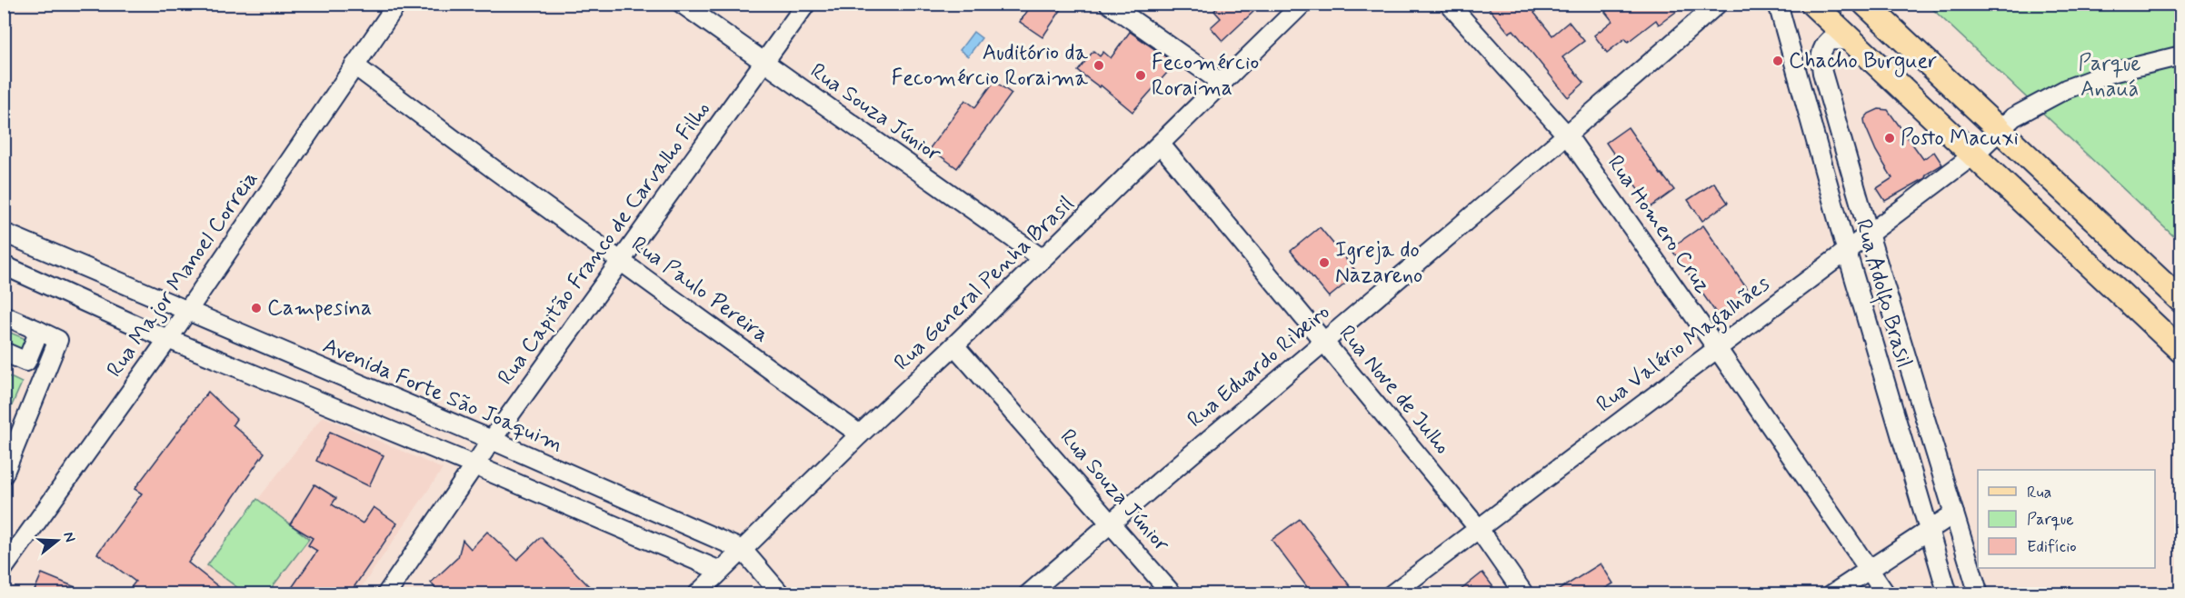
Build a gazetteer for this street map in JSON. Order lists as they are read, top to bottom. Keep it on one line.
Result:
{"streets":{"street":["Rua Souza Júnior","Rua Homero Cruz","Rua Capitão Franco de Carvalho Filho","Rua Major Manoel Correia","Rua General Penha Brasil","Rua Paulo Pereira","Rua Adolfo Brasil","Rua Valério Magalhães","Rua Eduardo Ribeiro","Rua Nove de Julho","Avenida Forte São Joaquim"]},"crossings":[["Rua Souza Júnior","Rua Capitão Franco de Carvalho Filho"],["Rua Souza Júnior","Rua General Penha Brasil"],["Rua Souza Júnior","Rua Eduardo Ribeiro"],["Rua Homero Cruz","Rua Valério Magalhães"],["Rua Homero Cruz","Rua Eduardo Ribeiro"],["Rua Capitão Franco de Carvalho Filho","Rua Paulo Pereira"],["Rua Capitão Franco de Carvalho Filho","Avenida Forte São Joaquim"],["Rua Major Manoel Correia","Rua Paulo Pereira"],["Rua Major Manoel Correia","Avenida Forte São Joaquim"],["Rua General Penha Brasil","Rua Paulo Pereira"],["Rua General Penha Brasil","Rua Nove de Julho"],["Rua General Penha Brasil","Avenida Forte São Joaquim"],["Rua Adolfo Brasil","Rua Valério Magalhães"],["Rua Valério Magalhães","Rua Nove de Julho"],["Rua Eduardo Ribeiro","Rua Nove de Julho"]],"parks":["Parque Anauá"],"places":["Chacho Burguer","Auditório da Fecomércio Roraima","Fecomércio Roraima","Posto Macuxi","Igreja do Nazareno","Campesina"],"legend":["Rua","Parque","Edifício"],"north":"right"}
